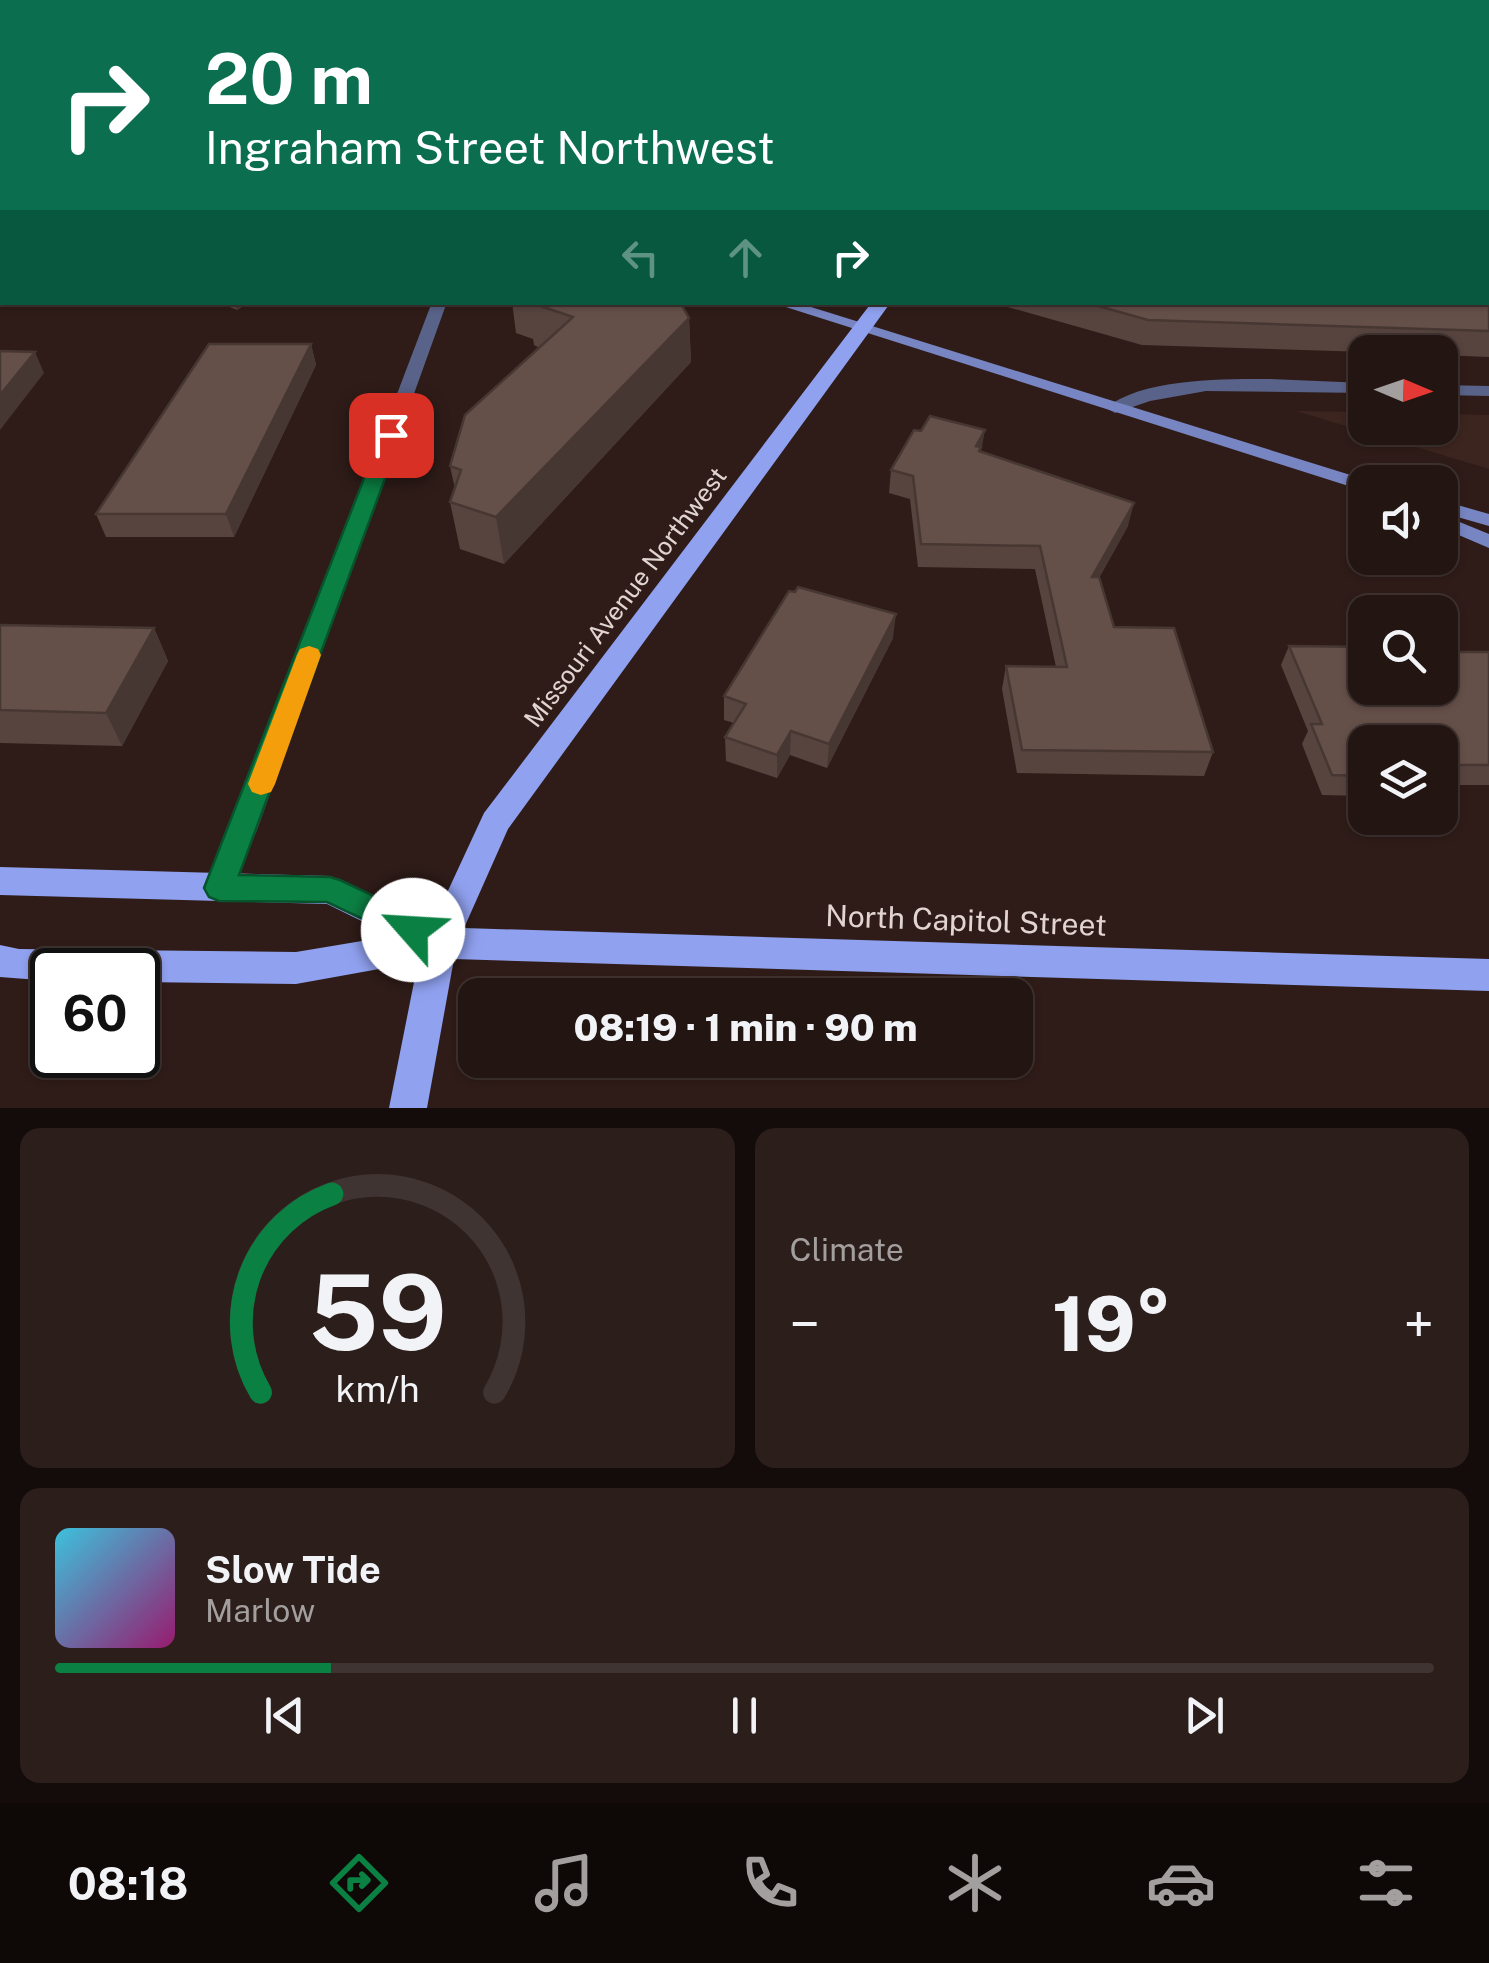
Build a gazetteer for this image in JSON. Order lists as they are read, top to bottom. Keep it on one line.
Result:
{"streets":{"main road":["Missouri Avenue Northwest","North Capitol Street"]},"crossings":[["Missouri Avenue Northwest","North Capitol Street"]],"north":"right","page":{"turn":["20 m","Ingraham Street Northwest"],"limit":"60","trip":"08:19 · 1 min · 90 m","tile":"Climate","heat":["−","19°","+"],"song":["Slow Tide","Marlow"],"tabs":"08:18","gauge":["59","km/h"]}}
